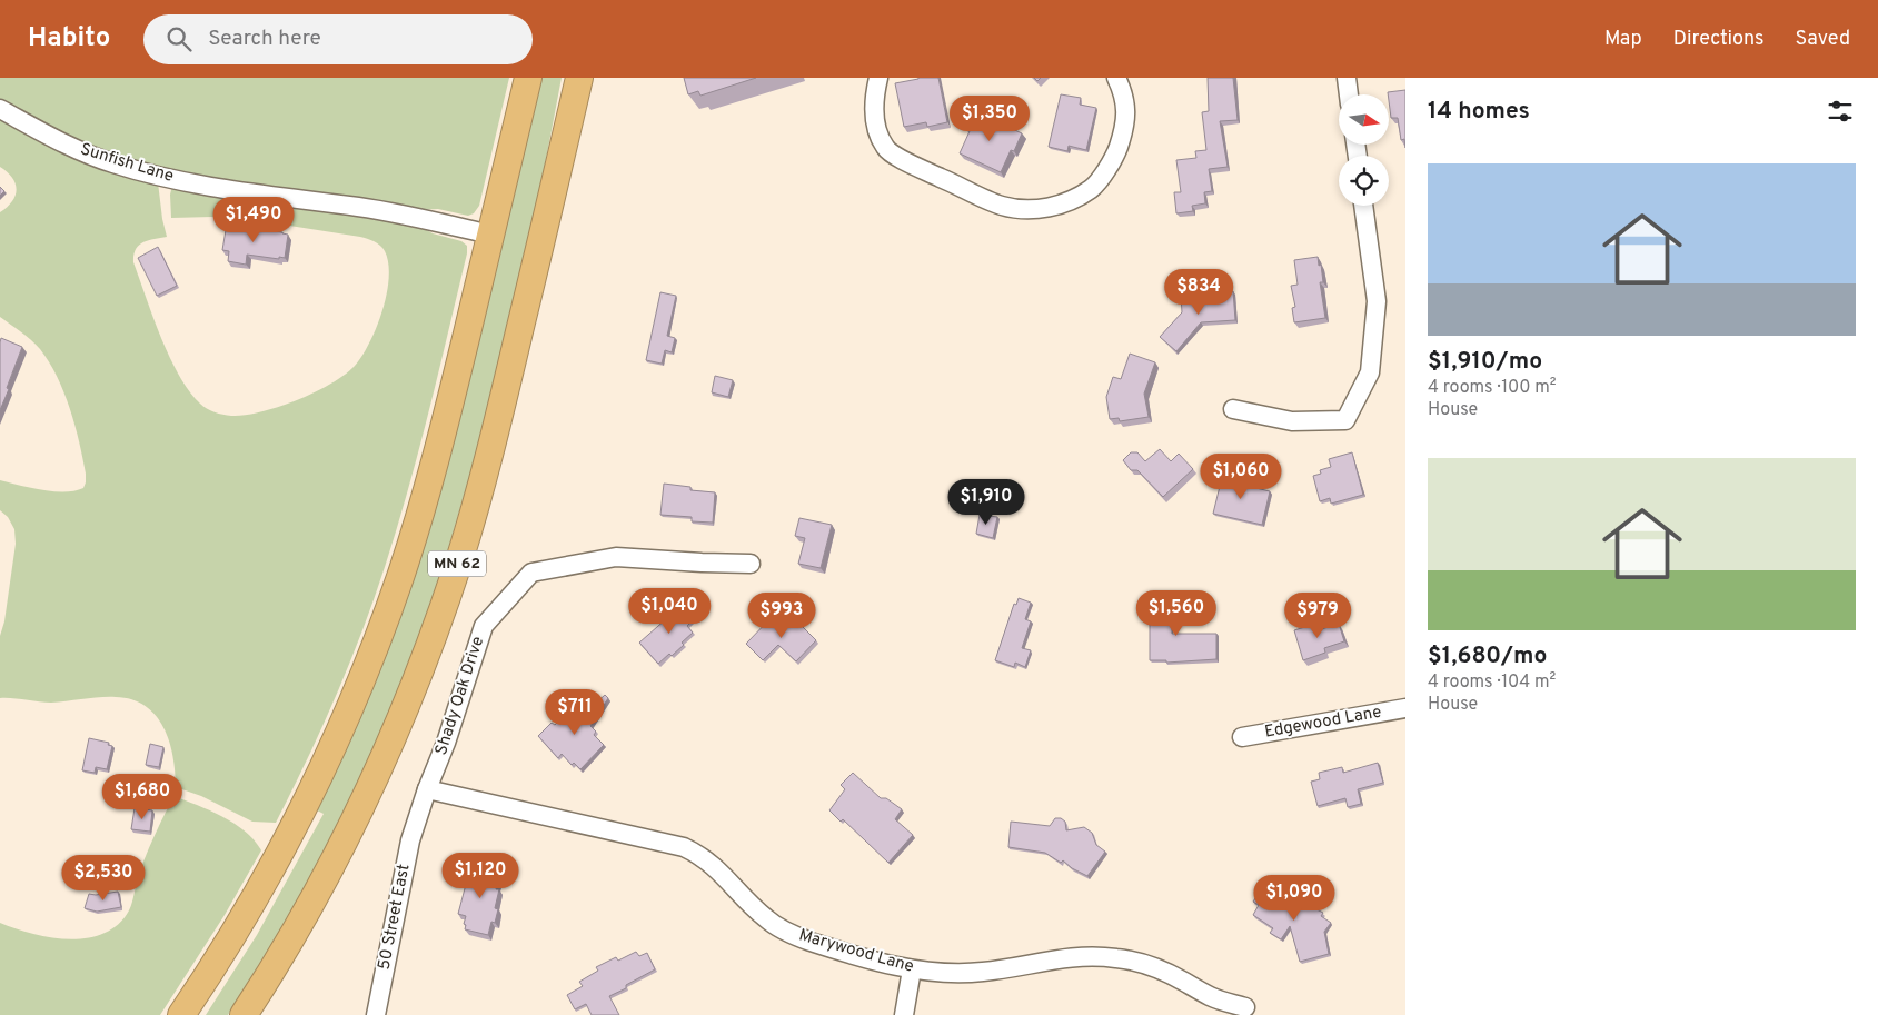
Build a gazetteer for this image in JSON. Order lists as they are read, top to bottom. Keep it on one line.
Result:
{"streets":{"highway":["MN 62"],"street":["Sunfish Lane","Shady Oak Drive","Edgewood Lane","50 Street East","Marywood Lane"]},"crossings":[["Sunfish Lane","MN 62"],["Shady Oak Drive","50 Street East"],["Shady Oak Drive","Marywood Lane"],["50 Street East","Marywood Lane"]],"north":"right","page":{"header":"Habito","search":"Search here","nav":["Map","Directions","Saved"],"heading":"14 homes","price":["$1,350","$1,490","$834","$1,060","$1,910","$1,040","$1,560","$993","$979","$711","$1,680","$1,120","$2,530","$1,090"],"list":[{"name":"$1,910/mo","note":"4 rooms · 100 m² · House"},{"name":"$1,680/mo","note":"4 rooms · 104 m² · House"}]}}
